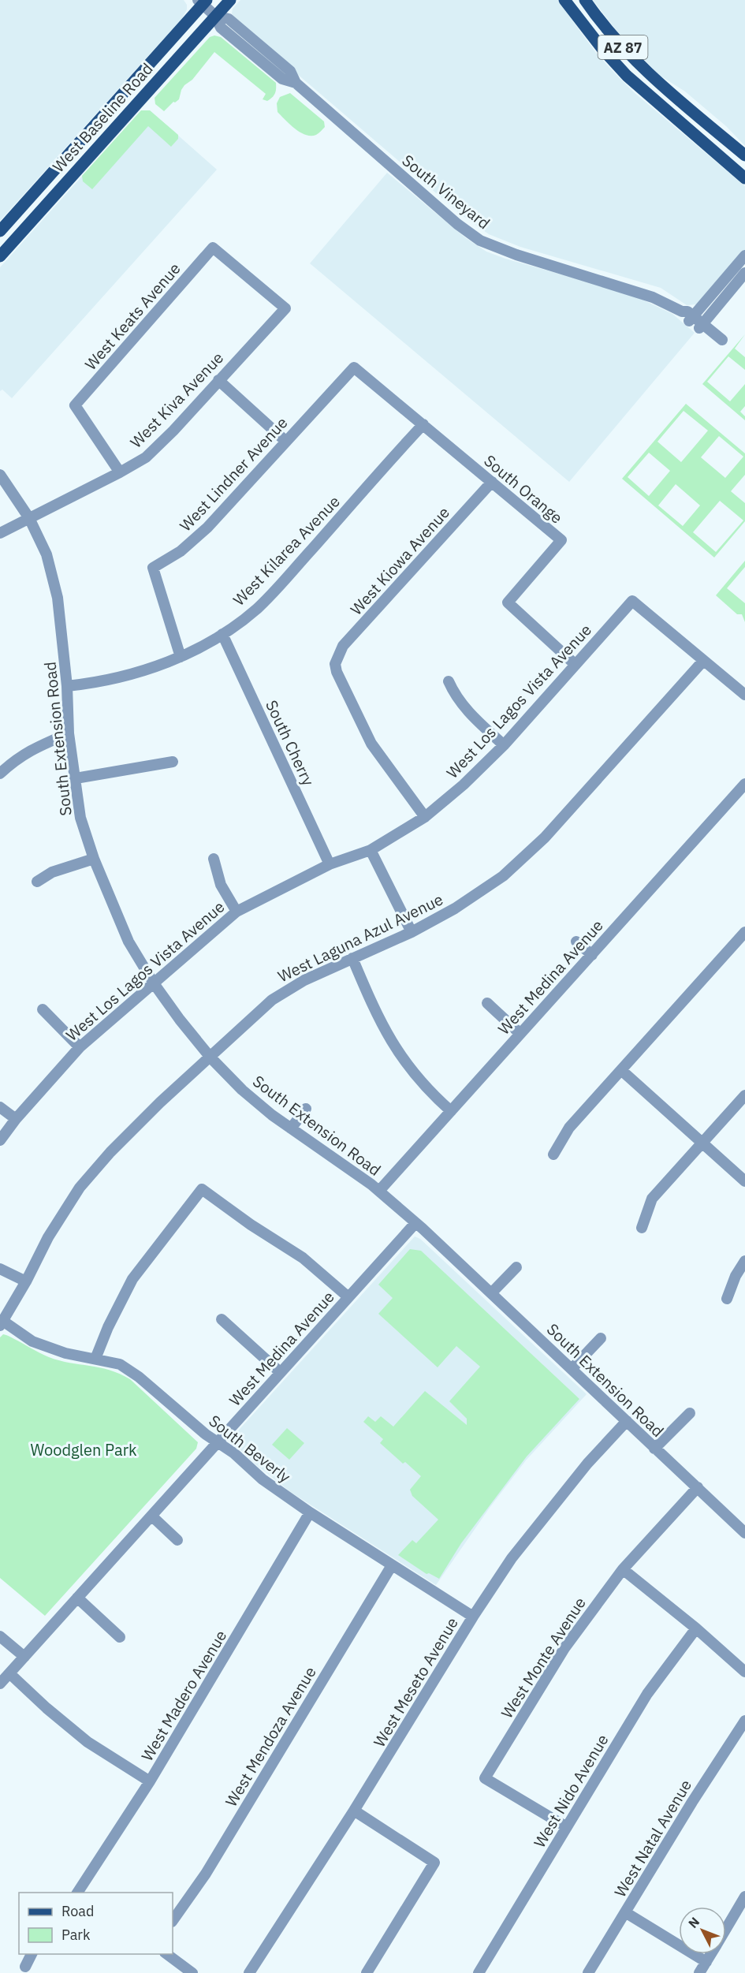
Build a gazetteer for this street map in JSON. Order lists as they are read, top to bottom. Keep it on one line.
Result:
{"streets":{"main road":["AZ 87","West Baseline Road"],"street":["South Vineyard","West Keats Avenue","West Kiva Avenue","West Lindner Avenue","South Orange","West Kilarea Avenue","West Kiowa Avenue","West Los Lagos Vista Avenue","South Extension Road","South Cherry","West Laguna Azul Avenue","West Medina Avenue","South Beverly","West Monte Avenue","West Meseto Avenue","West Madero Avenue","West Mendoza Avenue","West Nido Avenue","West Natal Avenue"]},"crossings":[["West Baseline Road","South Vineyard"],["West Keats Avenue","West Kiva Avenue"],["West Kiva Avenue","South Extension Road"],["West Lindner Avenue","South Orange"],["West Lindner Avenue","West Kilarea Avenue"],["South Orange","West Kilarea Avenue"],["South Orange","West Kiowa Avenue"],["South Orange","West Los Lagos Vista Avenue"],["West Kilarea Avenue","South Extension Road"],["West Kilarea Avenue","South Cherry"],["West Kiowa Avenue","West Los Lagos Vista Avenue"],["West Los Lagos Vista Avenue","South Extension Road"],["West Los Lagos Vista Avenue","South Cherry"],["West Los Lagos Vista Avenue","West Laguna Azul Avenue"],["South Extension Road","West Laguna Azul Avenue"],["South Extension Road","West Medina Avenue"],["South Extension Road","West Monte Avenue"],["South Extension Road","West Meseto Avenue"],["West Laguna Azul Avenue","South Beverly"],["West Medina Avenue","South Beverly"],["South Beverly","West Meseto Avenue"],["South Beverly","West Madero Avenue"],["South Beverly","West Mendoza Avenue"],["West Monte Avenue","West Nido Avenue"]],"parks":["Woodglen Park"],"legend":["Road","Park"],"north":"top left"}
